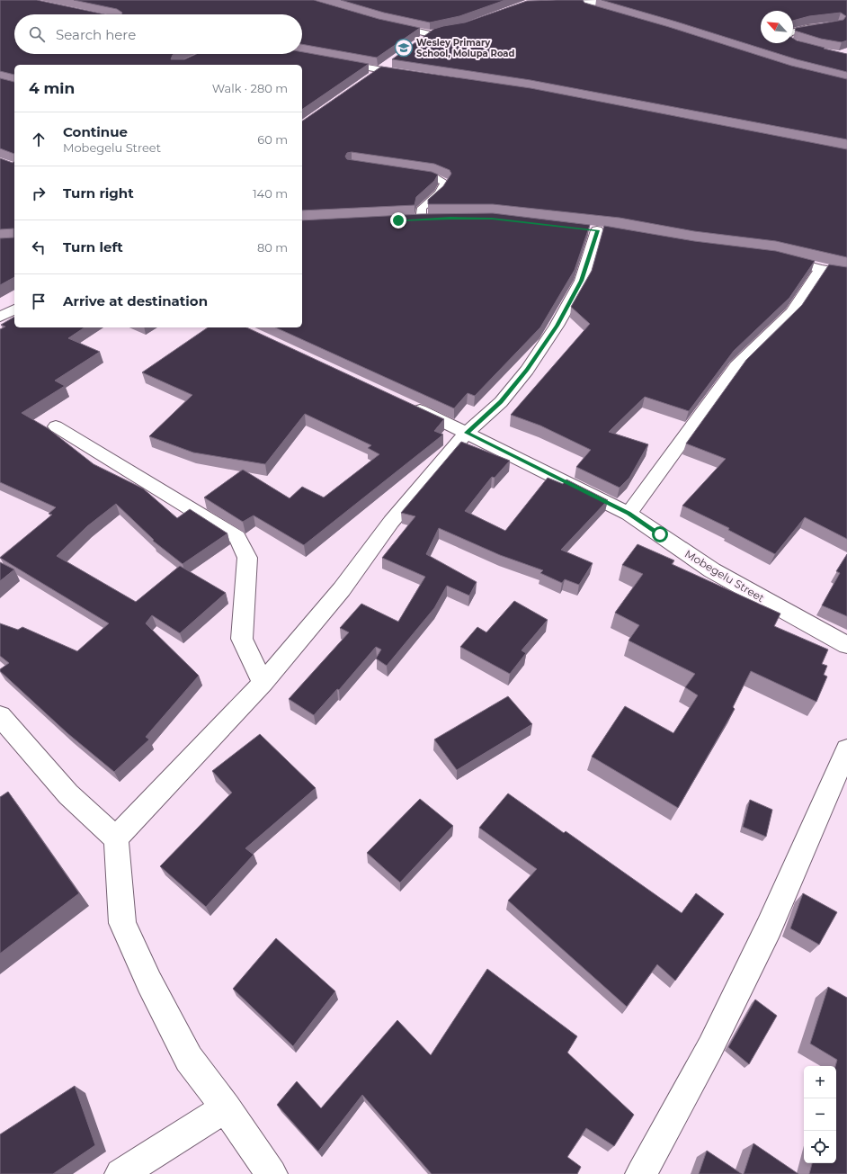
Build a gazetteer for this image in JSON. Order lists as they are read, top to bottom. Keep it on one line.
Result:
{"streets":{"street":["Mobegelu Street"]},"places":{"school or university":["Wesley Primary School, Molupa Road"]},"north":"top left","page":{"search":"Search here","heading":["4 min","Walk · 280 m"],"list":[["Continue","Mobegelu Street","60 m"],["Turn right","140 m"],["Turn left","80 m"],"Arrive at destination"],"map_buttons":["+","−"]}}
